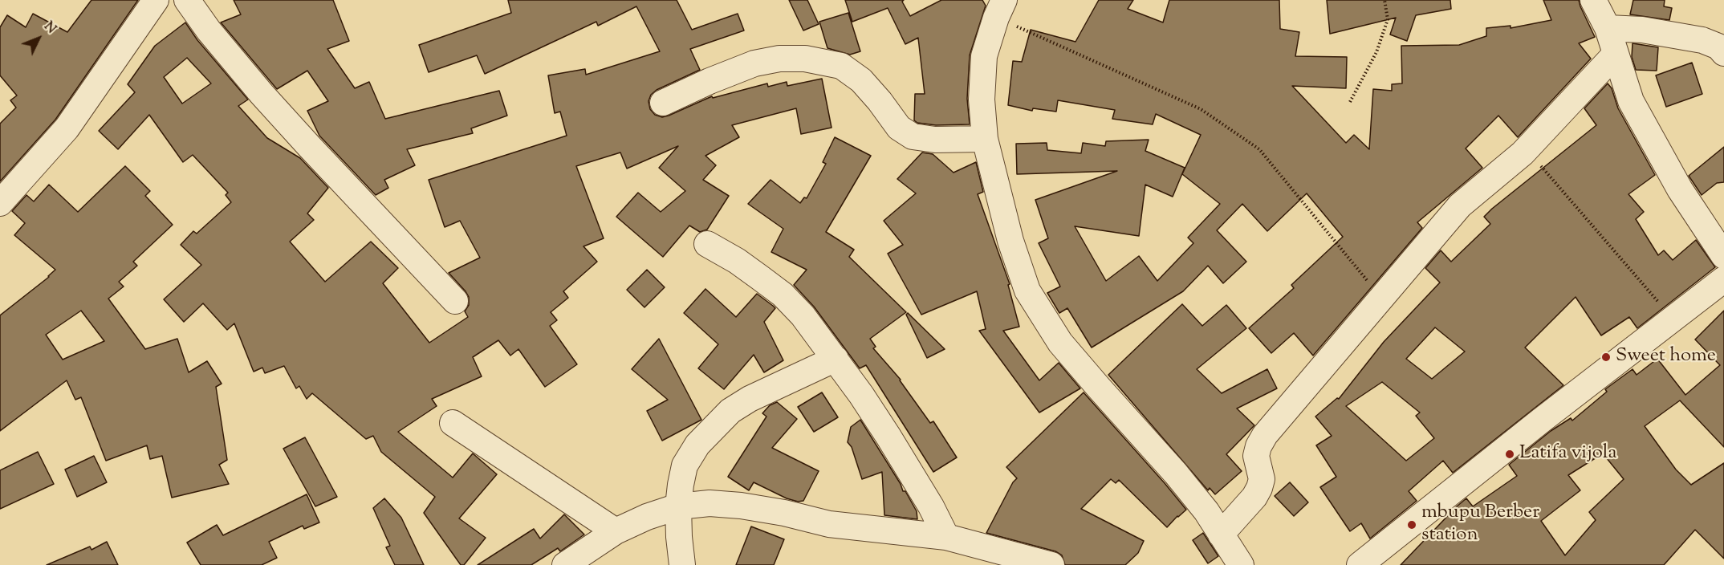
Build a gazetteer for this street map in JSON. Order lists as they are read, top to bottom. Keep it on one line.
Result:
{"places":["Sweet home","Latifa vijola","mbupu Berber station"],"north":"top right"}
